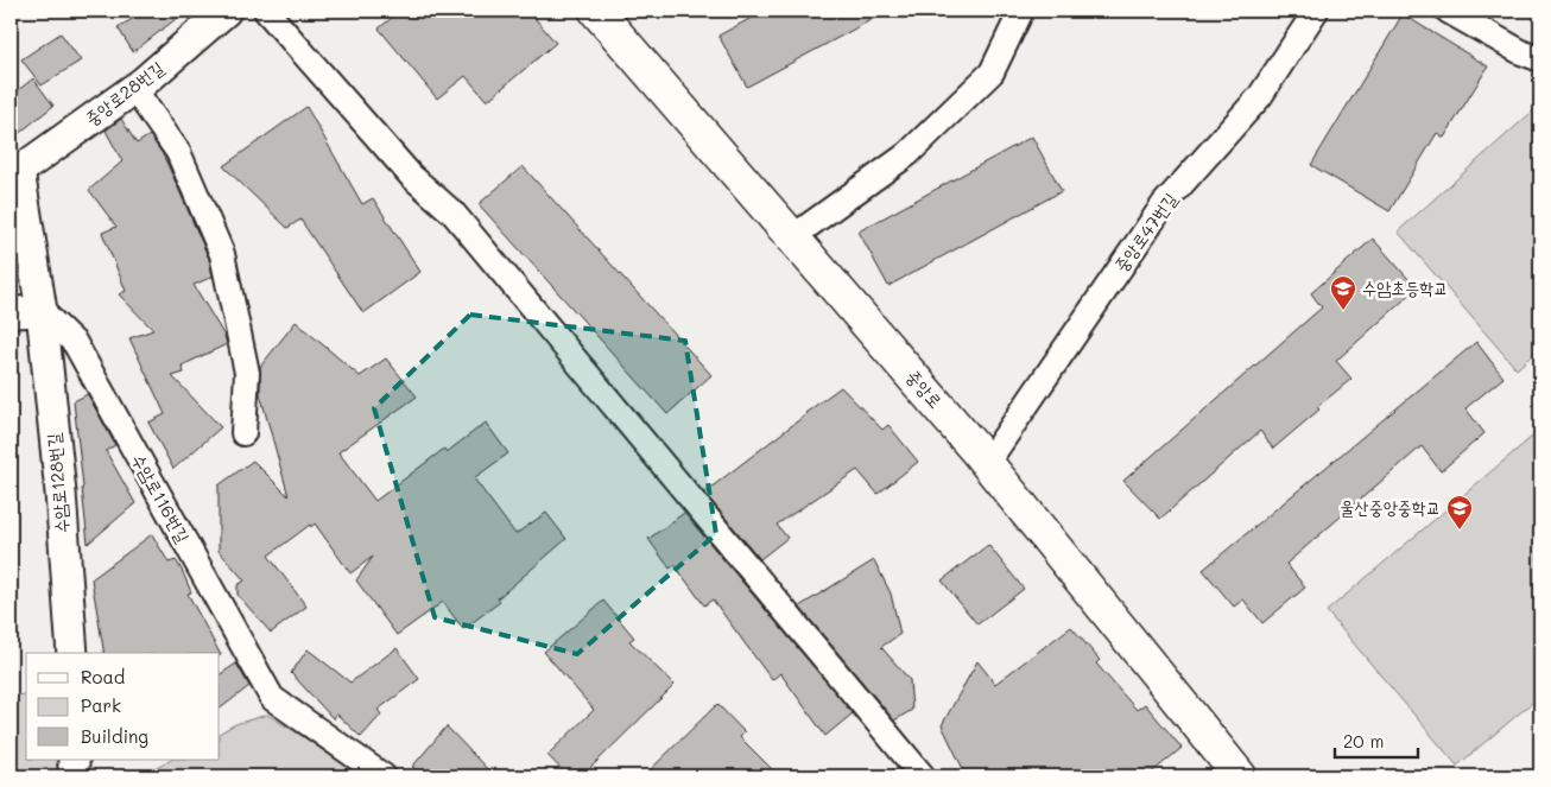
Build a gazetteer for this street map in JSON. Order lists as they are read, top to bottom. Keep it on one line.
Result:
{"streets":{"main road":["중앙로"],"street":["중앙로28번길","중앙로47번길","수암로128번길","수암로116번길"]},"crossings":[["중앙로47번길","중앙로"],["수암로128번길","수암로116번길"]],"places":{"school or university":["수암초등학교","울산중앙중학교"]},"legend":["Road","Park","Building"],"scale_bar":"20 m"}
